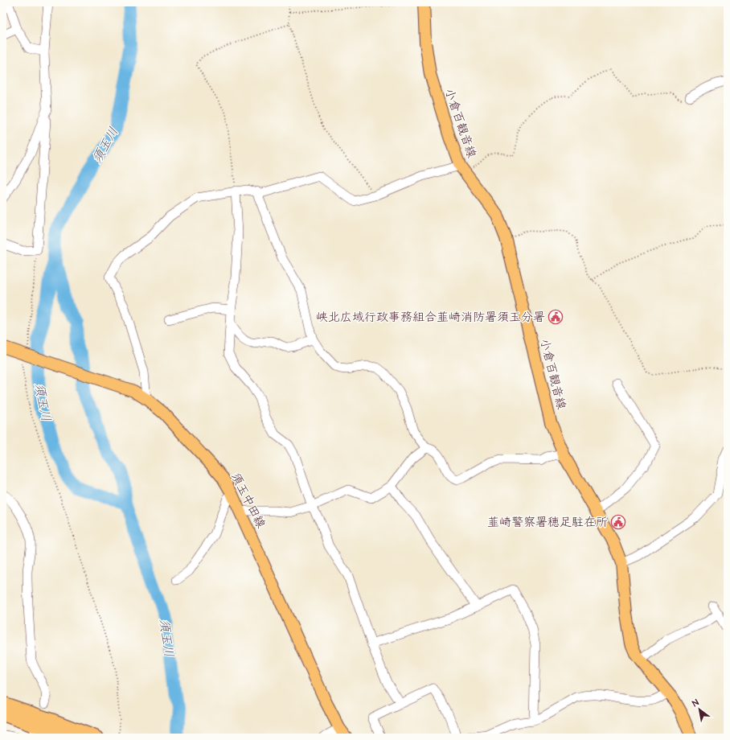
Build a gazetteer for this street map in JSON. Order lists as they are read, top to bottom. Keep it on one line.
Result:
{"streets":{"main road":["小倉百観音線","須玉中田線"]},"water":["須玉川"],"places":{"public building":["峡北広域行政事務組合韮崎消防署須玉分署","韮崎警察署穂足駐在所"]},"north":"top left"}
